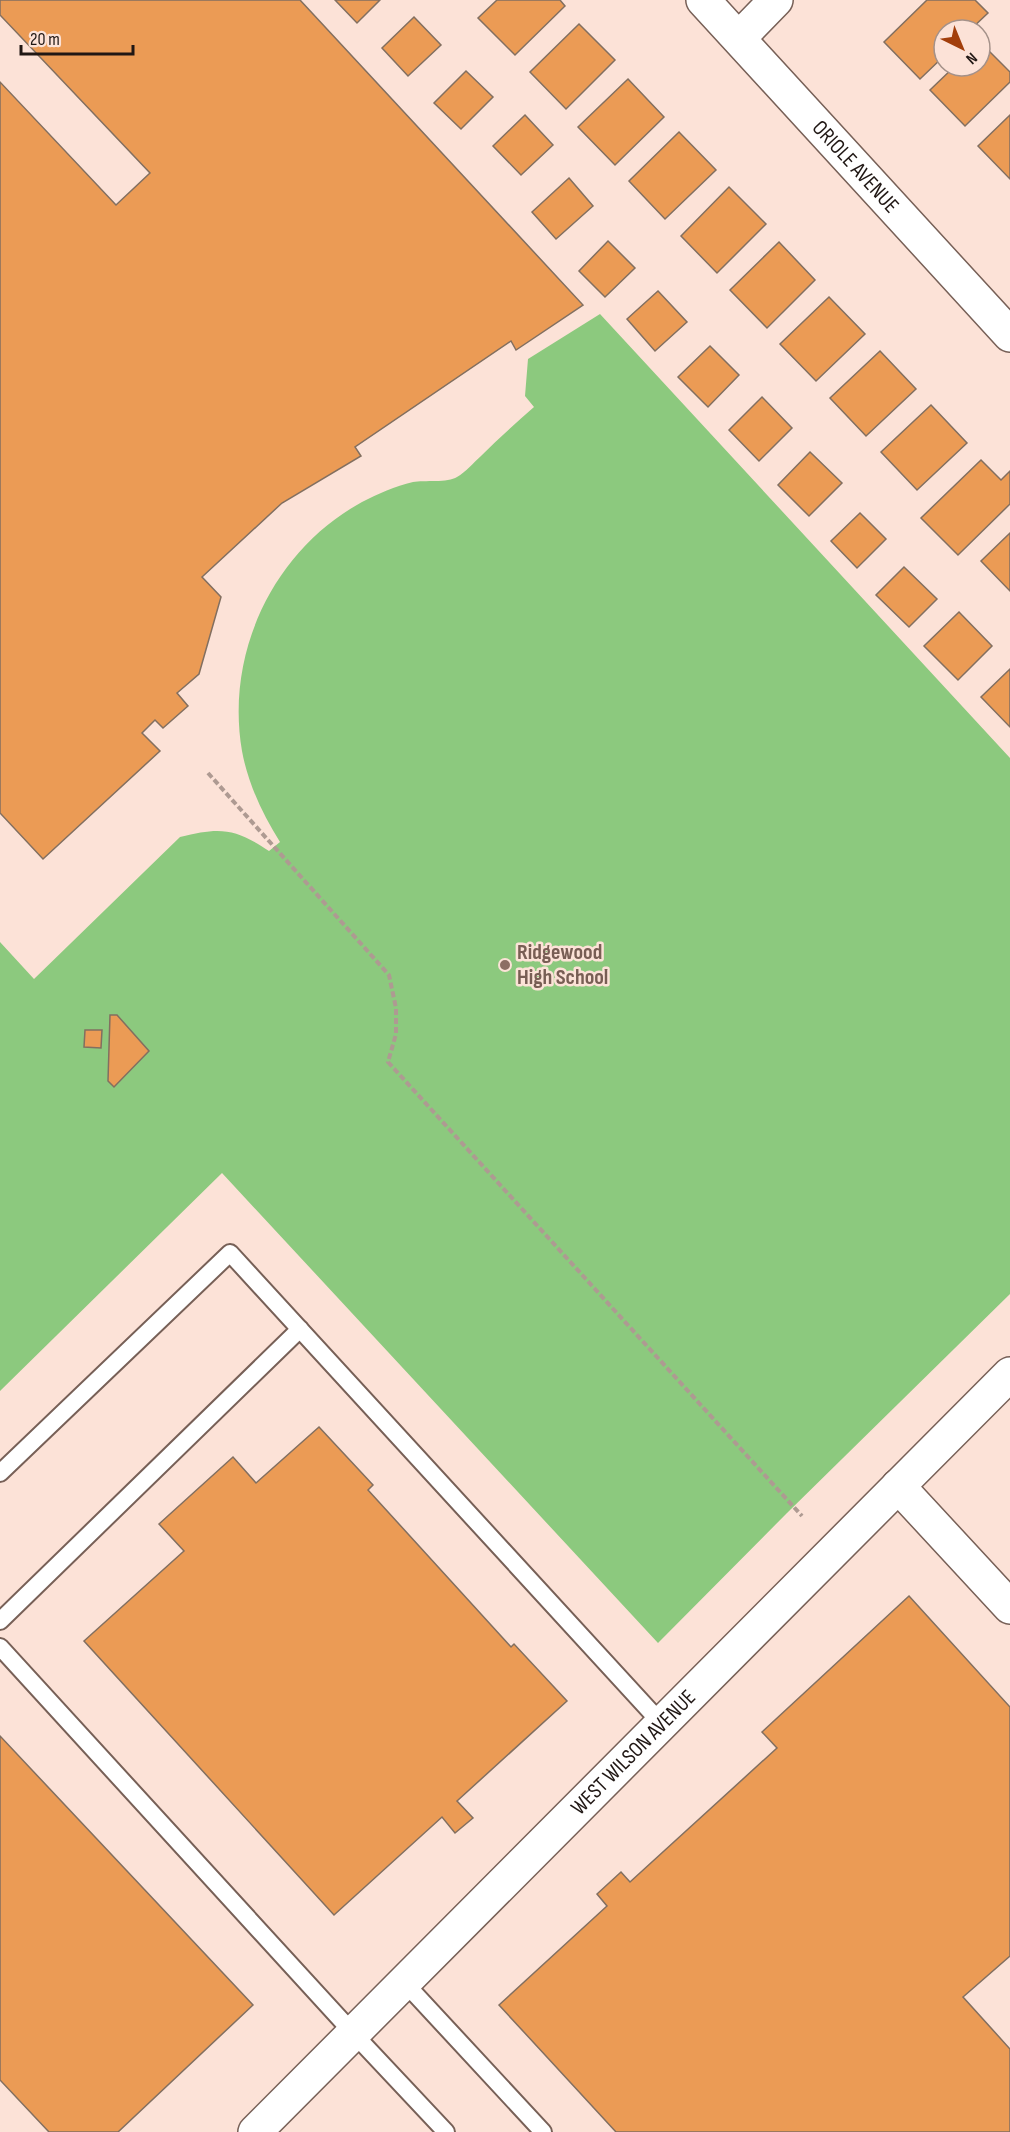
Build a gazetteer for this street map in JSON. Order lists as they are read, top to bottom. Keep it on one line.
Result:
{"streets":{"street":["ORIOLE AVENUE","WEST WILSON AVENUE"]},"places":["Ridgewood High School"],"scale_bar":"20 m","north":"bottom right"}
